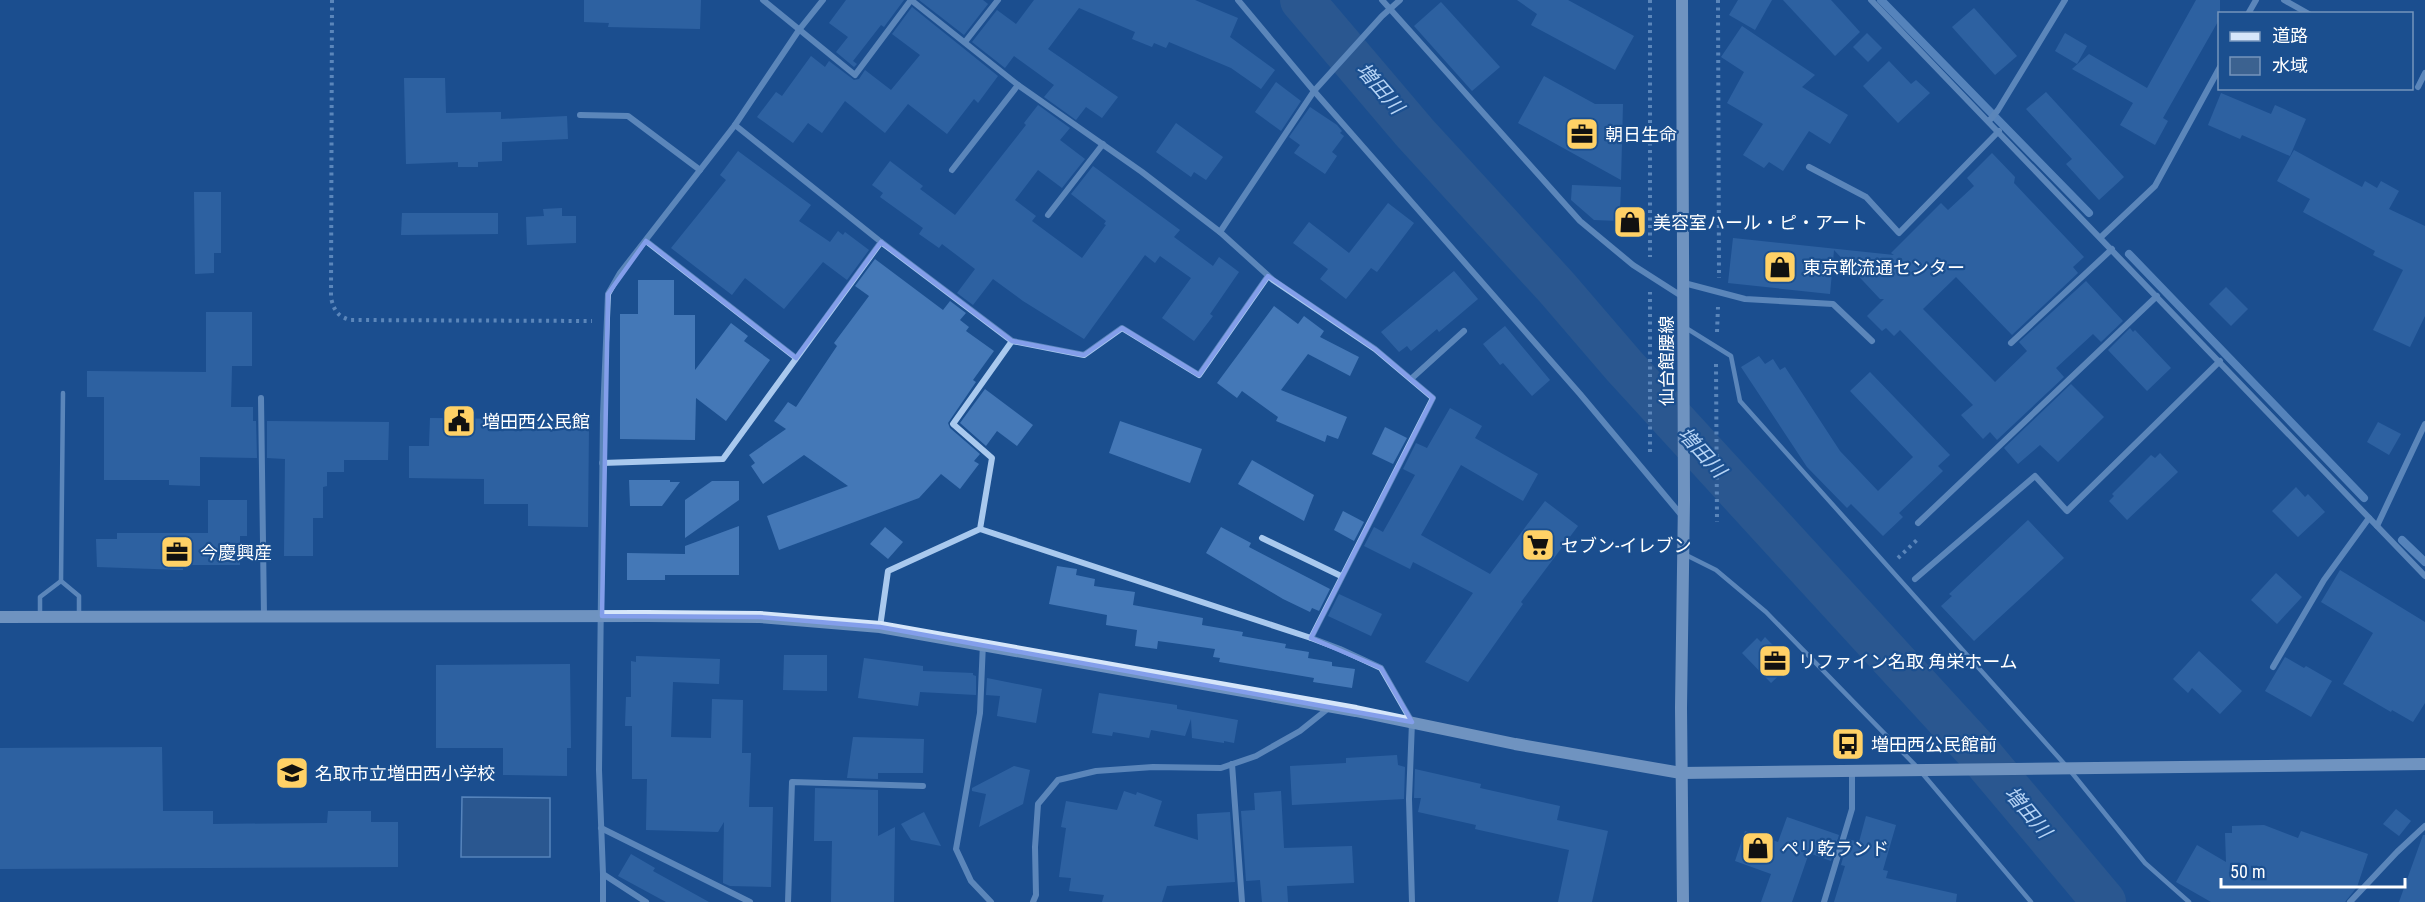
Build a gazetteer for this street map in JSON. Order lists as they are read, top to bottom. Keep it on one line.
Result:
{"streets":{"street":["仙台館腰線"]},"water":["増田川"],"places":{"office":["朝日生命","今慶興産","リファイン名取 角栄ホーム"],"shop":["美容室ハール・ピ・アート","東京靴流通センター","ペリ乾ランド"],"public building":["増田西公民館"],"supermarket":["セブン-イレブン"],"bus stop":["増田西公民館前"],"school or university":["名取市立増田西小学校"]},"legend":["道路","水域"],"scale_bar":"50 m"}
